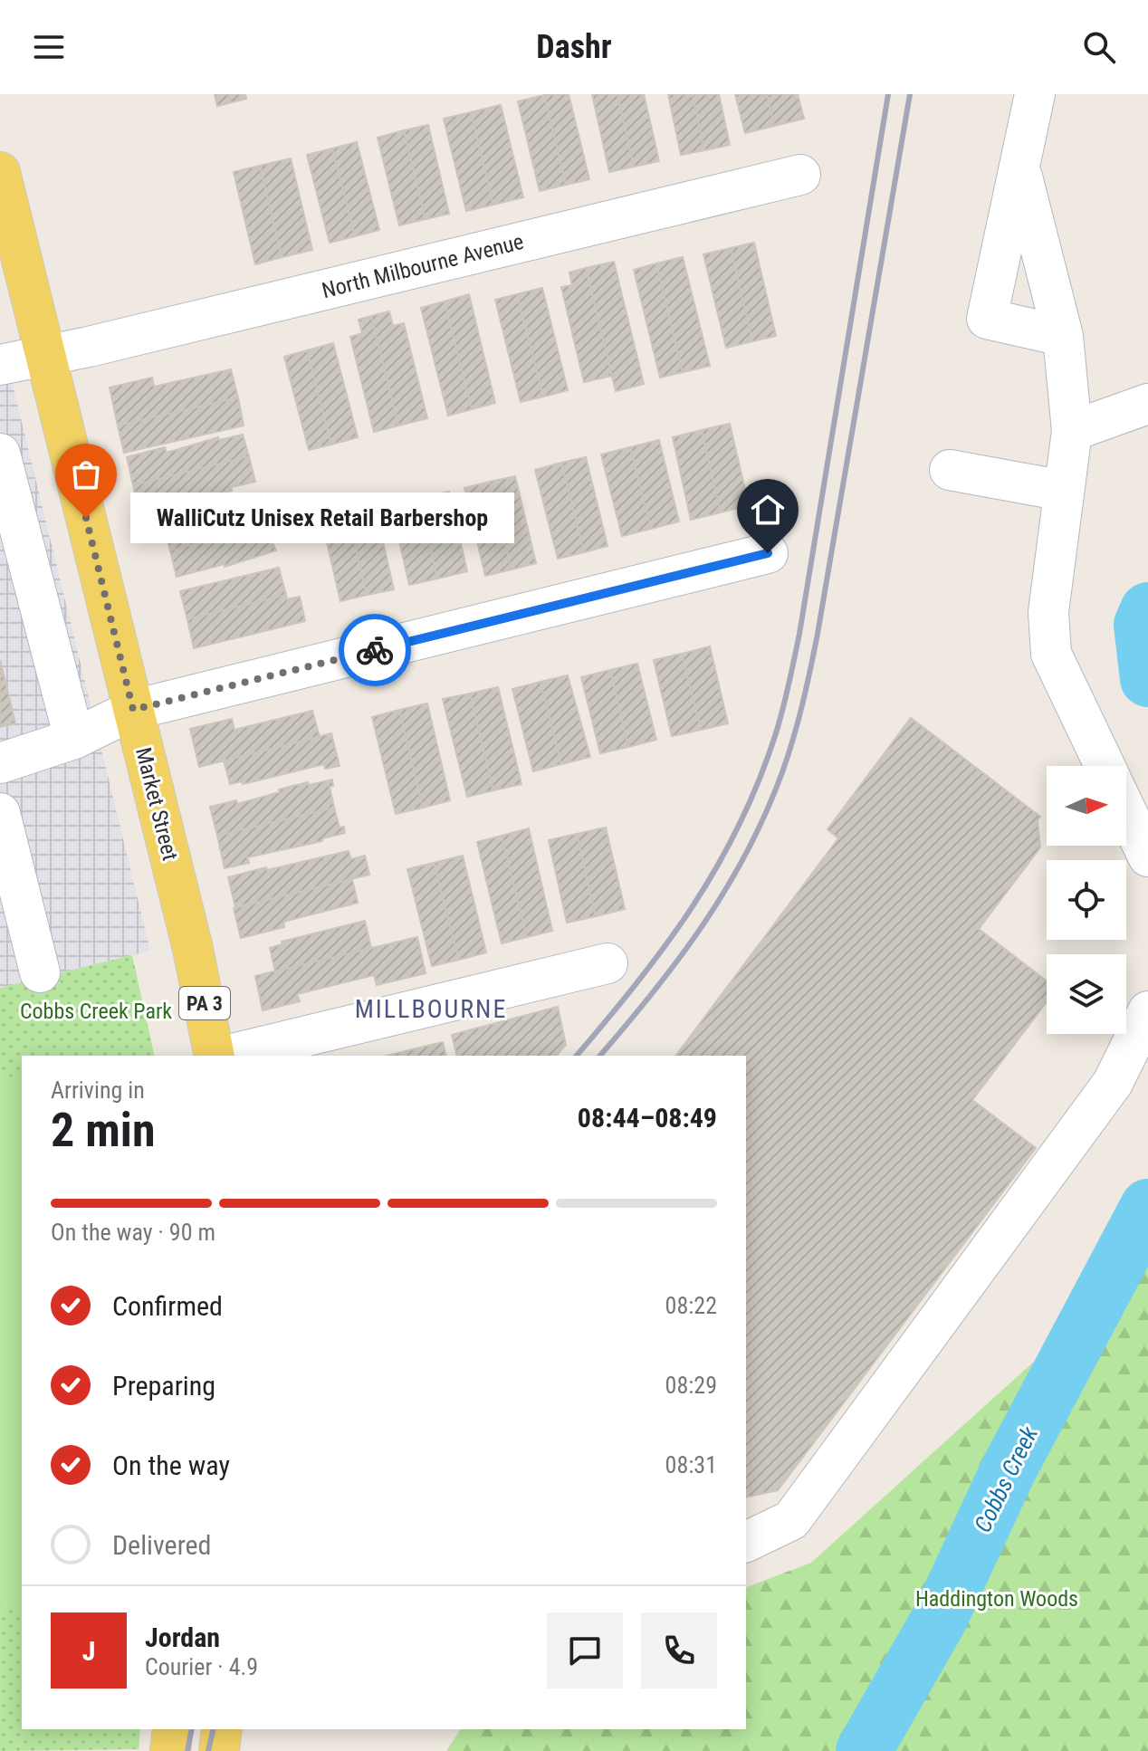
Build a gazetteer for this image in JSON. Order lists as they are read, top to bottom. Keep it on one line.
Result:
{"streets":{"main road":["Market Street","PA 3"],"street":["North Milbourne Avenue"]},"crossings":[["North Milbourne Avenue","Market Street"]],"districts":["MILLBOURNE"],"water":["Cobbs Creek"],"parks":["Cobbs Creek Park","Haddington Woods"],"places":["WalliCutz Unisex Retail Barbershop"],"north":"right","page":{"header":"Dashr","bubble":"WalliCutz Unisex Retail Barbershop","heading":["2 min","Arriving in","08:44–08:49"],"panel":["Jordan","Courier · 4.9"],"bar":"On the way · 90 m","list":[["Confirmed","08:22"],["Preparing","08:29"],["On the way","08:31"],"Delivered"],"round":"J"}}
